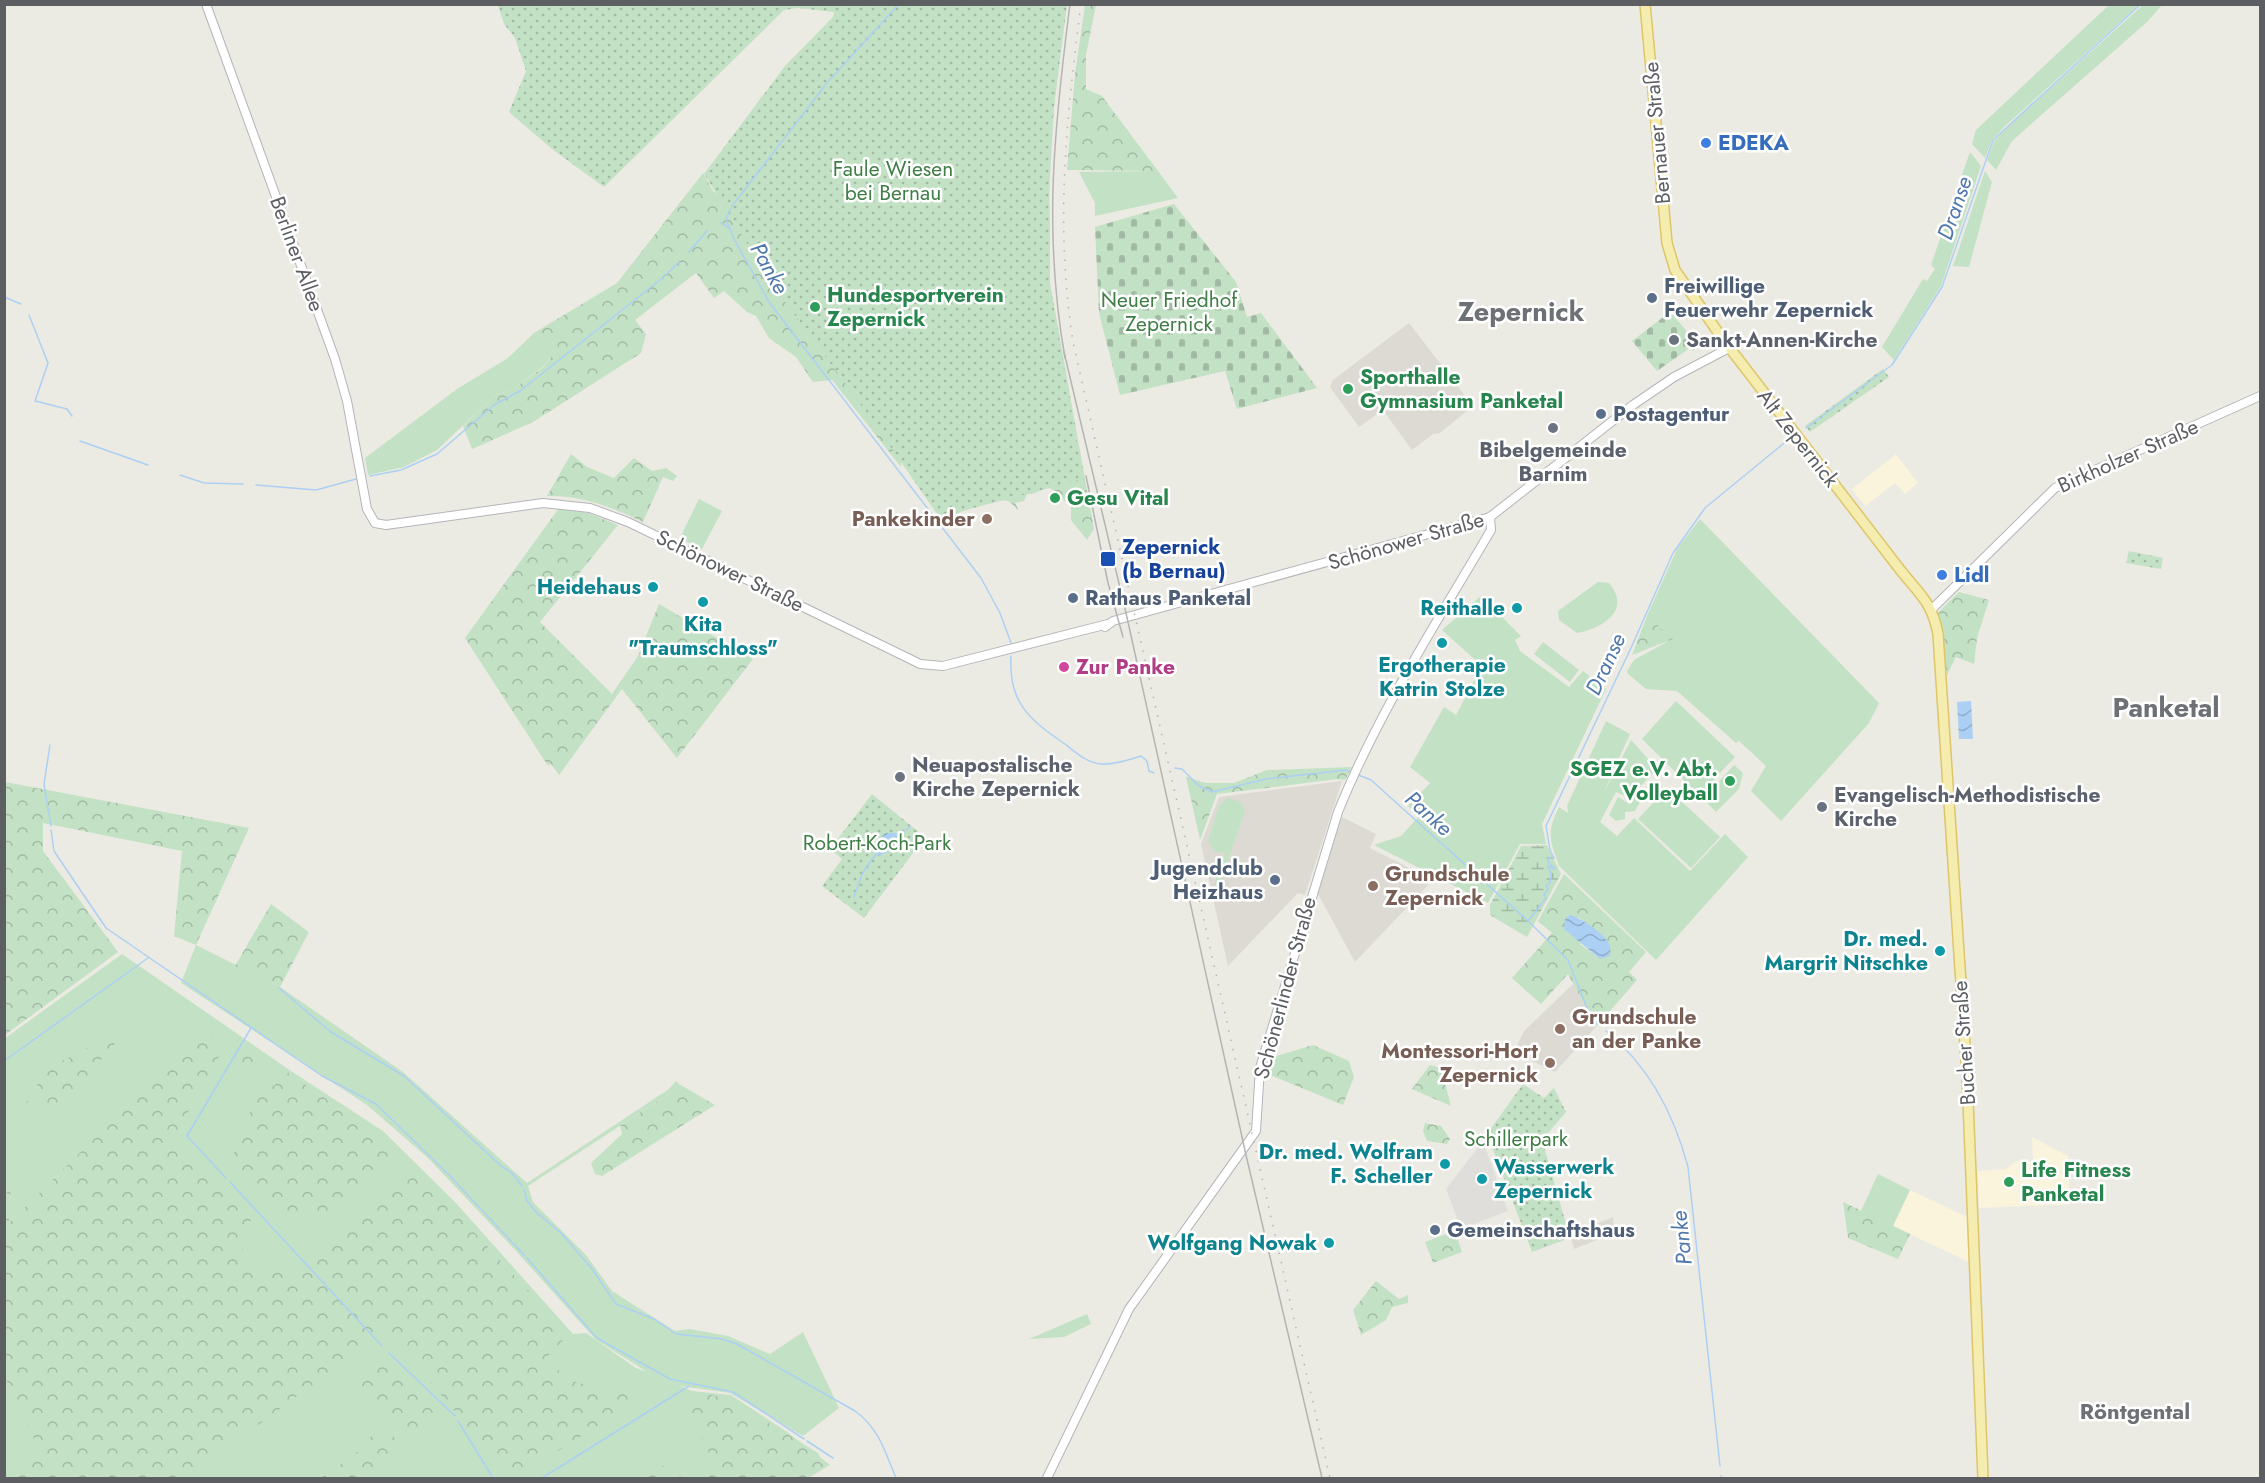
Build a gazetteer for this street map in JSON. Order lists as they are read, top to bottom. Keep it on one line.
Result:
{"streets":{"main road":["Bernauer Straße","Alt Zepernick","Bucher Straße"],"street":["Berliner Allee","Birkholzer Straße","Schönower Straße","Schönerlinder Straße"]},"crossings":[["Bernauer Straße","Alt Zepernick"],["Berliner Allee","Schönower Straße"],["Alt Zepernick","Birkholzer Straße"],["Alt Zepernick","Schönower Straße"],["Alt Zepernick","Bucher Straße"],["Birkholzer Straße","Bucher Straße"],["Schönower Straße","Schönerlinder Straße"]],"districts":["Zepernick","Panketal","Röntgental"],"water":["Dranse","Panke"],"parks":["Faule Wiesen bei Bernau","Neuer Friedhof Zepernick","Robert-Koch-Park","Schillerpark"],"places":{"other":["EDEKA","Freiwillige Feuerwehr Zepernick","Hundesportverein Zepernick","Sankt-Annen-Kirche","Sporthalle Gymnasium Panketal","Postagentur","Bibelgemeinde Barnim","Gesu Vital","Pankekinder","Lidl","Heidehaus","Rathaus Panketal","Kita \"Traumschloss\"","Reithalle","Ergotherapie Katrin Stolze","Zur Panke","Neuapostalische Kirche Zepernick","SGEZ e.V. Abt. Volleyball","Evangelisch-Methodistische Kirche","Jugendclub Heizhaus","Grundschule Zepernick","Dr. med. Margrit Nitschke","Grundschule an der Panke","Montessori-Hort Zepernick","Dr. med. Wolfram F. Scheller","Wasserwerk Zepernick","Life Fitness Panketal","Gemeinschaftshaus","Wolfgang Nowak"],"transit":["Zepernick (b Bernau)"]}}
